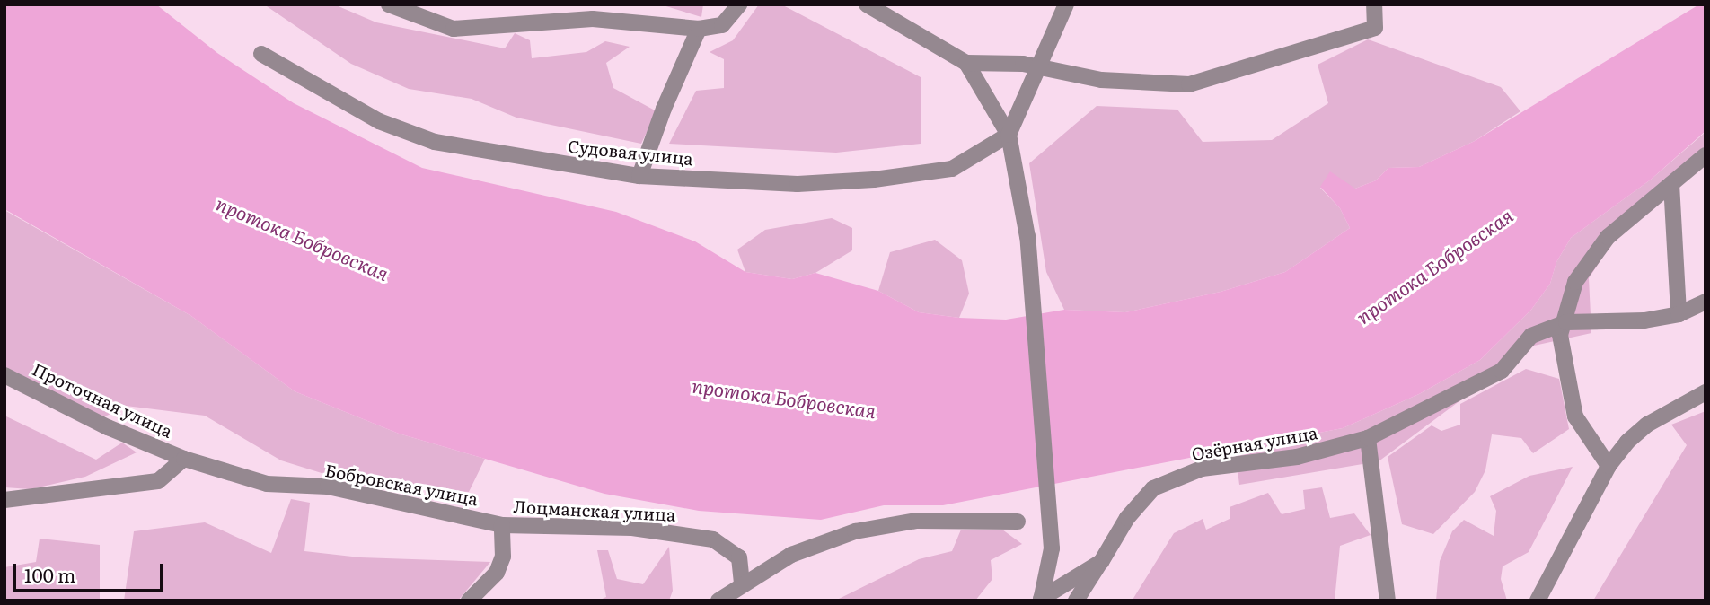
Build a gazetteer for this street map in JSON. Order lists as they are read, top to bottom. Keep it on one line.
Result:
{"streets":{"street":["Судовая улица","Проточная улица","Озёрная улица","Бобровская улица","Лоцманская улица"]},"crossings":[["Судовая улица","Озёрная улица"],["Проточная улица","Бобровская улица"],["Бобровская улица","Лоцманская улица"]],"water":["протока Бобровская"],"scale_bar":"100 m"}
